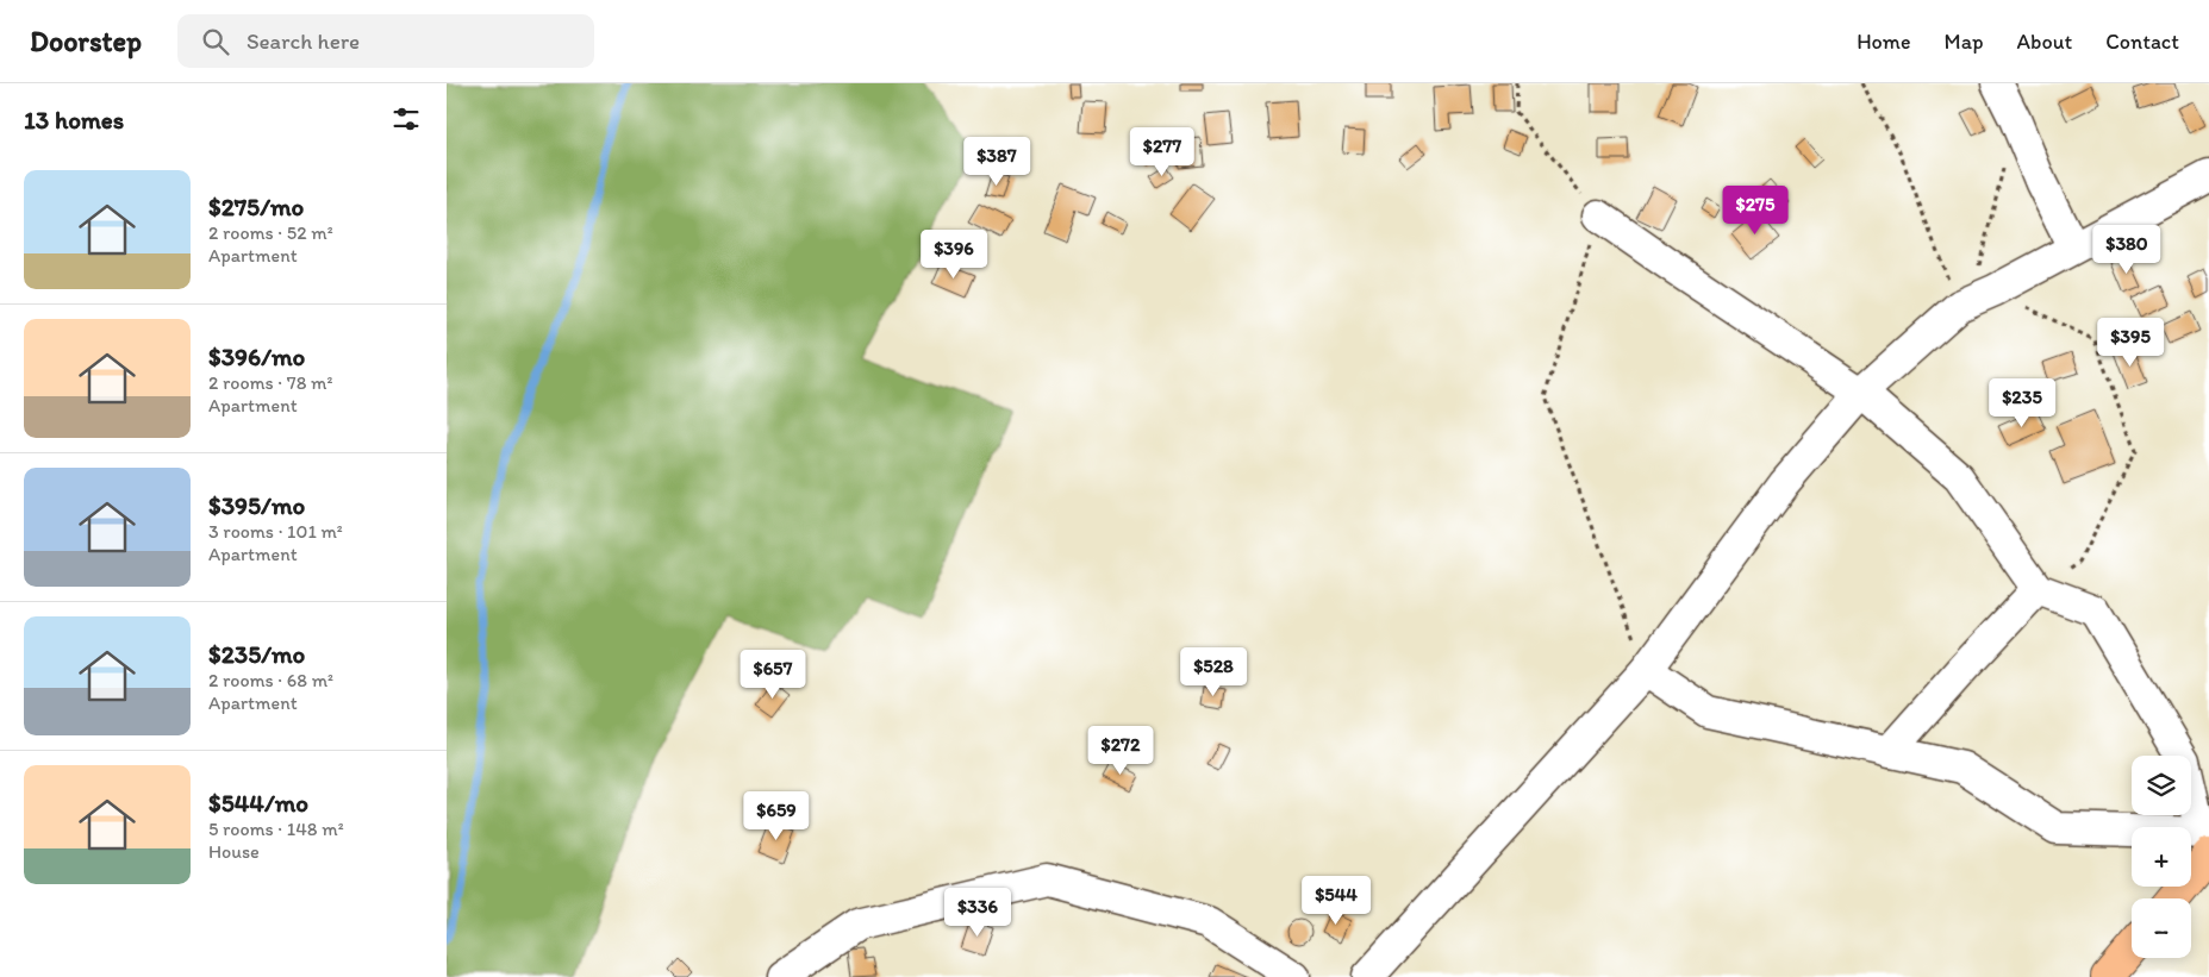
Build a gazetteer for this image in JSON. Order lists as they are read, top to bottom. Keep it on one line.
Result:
{"page":{"header":"Doorstep","search":"Search here","nav":["Home","Map","About","Contact"],"heading":"13 homes","price":["$277","$387","$275","$380","$396","$395","$235","$528","$657","$272","$659","$544","$336"],"list":[{"name":"$275/mo","note":"2 rooms · 52 m² · Apartment"},{"name":"$396/mo","note":"2 rooms · 78 m² · Apartment"},{"name":"$395/mo","note":"3 rooms · 101 m² · Apartment"},{"name":"$235/mo","note":"2 rooms · 68 m² · Apartment"},{"name":"$544/mo","note":"5 rooms · 148 m² · House"}],"map_buttons":["+","−"]}}
